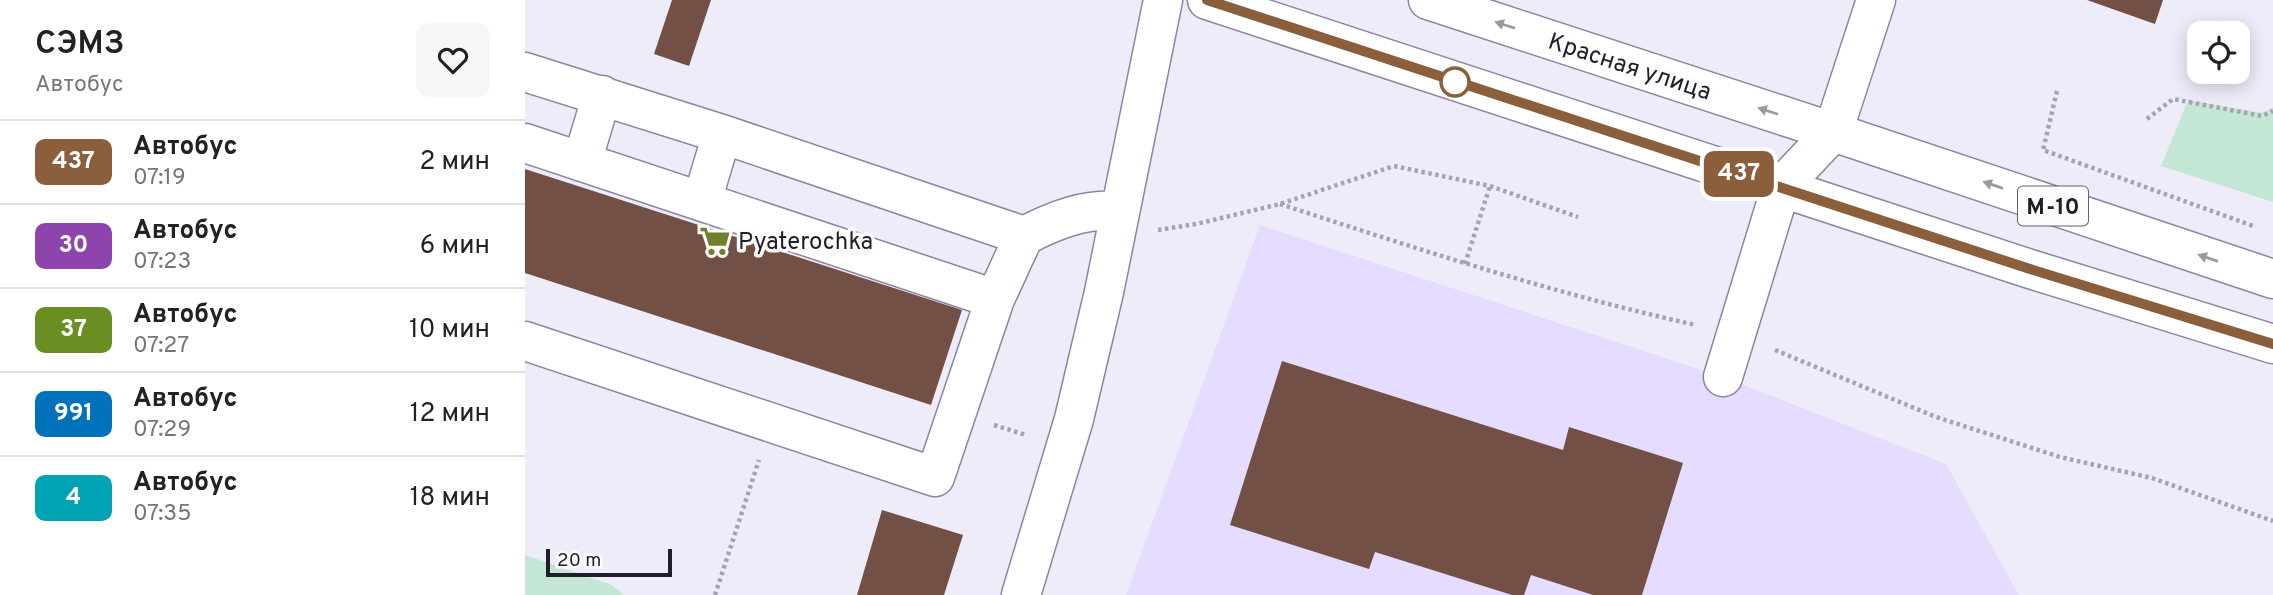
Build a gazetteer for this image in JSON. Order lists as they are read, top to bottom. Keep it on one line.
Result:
{"streets":{"main road":["Красная улица","М-10"]},"crossings":[["Красная улица","М-10"]],"places":{"supermarket":["Pyaterochka"]},"lines":["bus line 437"],"scale_bar":"20 m","page":{"heading":["СЭМЗ","Автобус"],"on_map":"437","list":[{"mark":"437","name":"Автобус","note":"07:19","value":"2 мин"},{"mark":"30","name":"Автобус","note":"07:23","value":"6 мин"},{"mark":"37","name":"Автобус","note":"07:27","value":"10 мин"},{"mark":"991","name":"Автобус","note":"07:29","value":"12 мин"},{"mark":"4","name":"Автобус","note":"07:35","value":"18 мин"}],"scale":"20 m"}}
